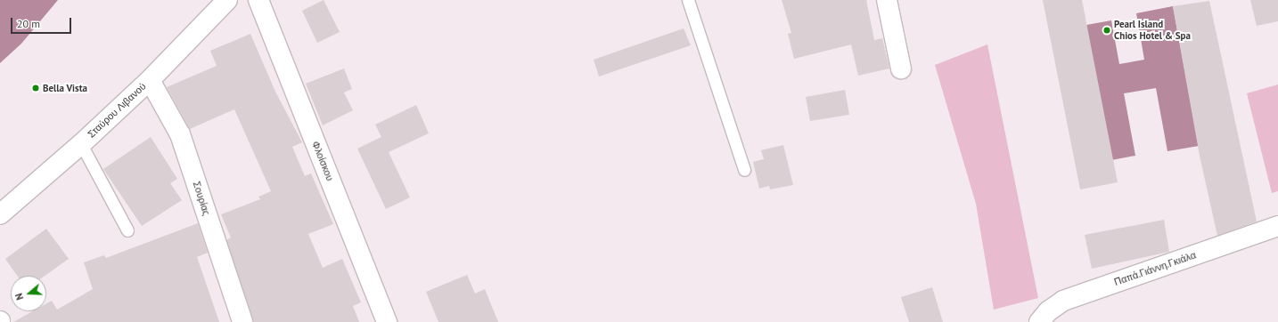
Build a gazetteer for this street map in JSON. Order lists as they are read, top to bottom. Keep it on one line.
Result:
{"streets":{"street":["Σταύρου Λιβανού","Φλοίσκου","Σουρίας","Παπά.Γιάννη.Γκιάλα"]},"crossings":[["Σταύρου Λιβανού","Σουρίας"]],"places":["Pearl Island Chios Hotel & Spa","Bella Vista"],"scale_bar":"20 m","north":"left"}
